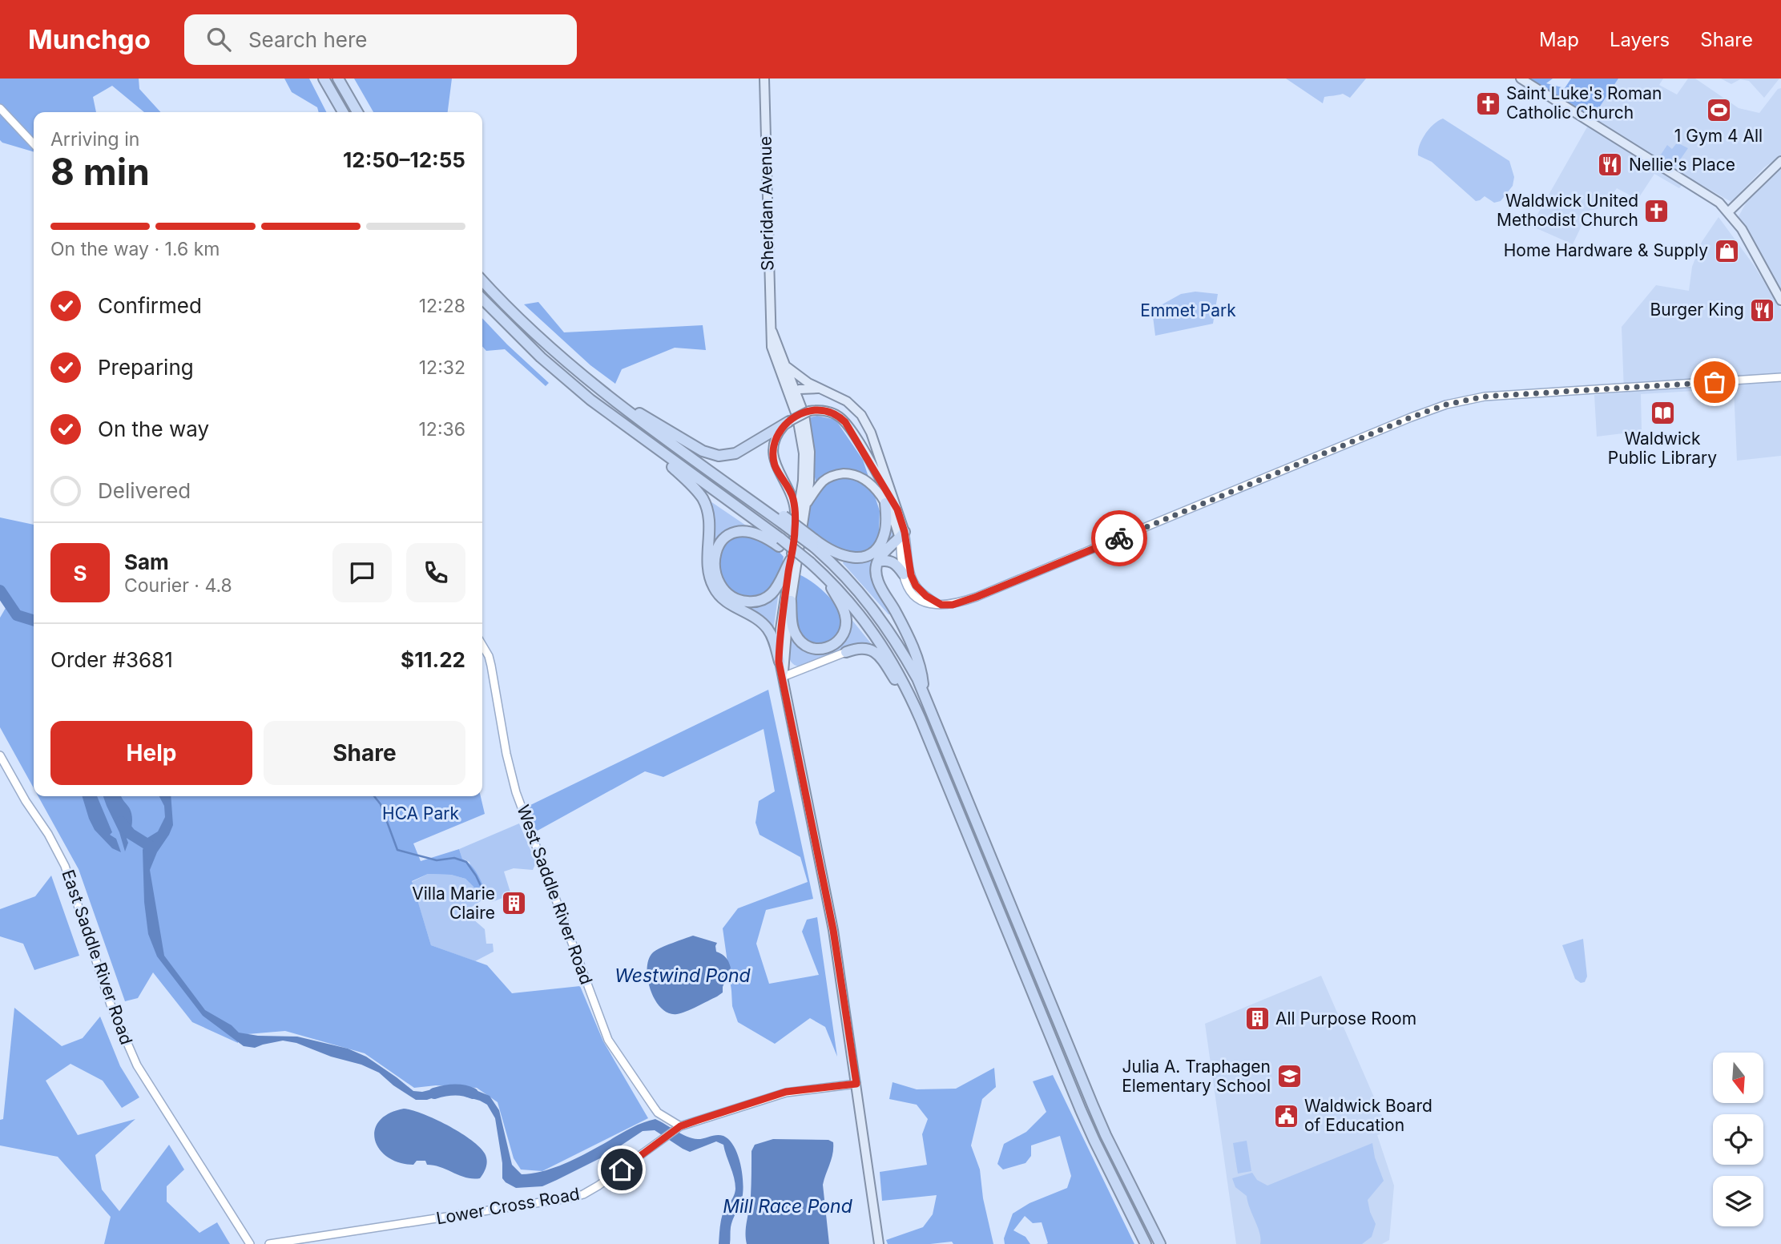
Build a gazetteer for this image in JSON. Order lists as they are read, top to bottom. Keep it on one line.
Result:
{"streets":{"main road":["Sheridan Avenue"],"street":["West Saddle River Road","East Saddle River Road","Lower Cross Road"]},"crossings":[["Sheridan Avenue","Lower Cross Road"],["West Saddle River Road","Lower Cross Road"]],"water":["Westwind Pond","Mill Race Pond"],"parks":["Emmet Park","HCA Park"],"places":{"church":["Saint Luke's Roman Catholic Church","Waldwick United Methodist Church"],"sports":["1 Gym 4 All"],"restaurant":["Nellie's Place","Burger King"],"shop":["Home Hardware & Supply"],"library":["Waldwick Public Library"],"building":["Villa Marie Claire","All Purpose Room"],"school or university":["Julia A. Traphagen Elementary School"],"public building":["Waldwick Board of Education"]},"north":"bottom","page":{"header":"Munchgo","search":"Search here","nav":["Map","Layers","Share"],"heading":["8 min","Arriving in","12:50–12:55"],"panel":["Sam","Courier · 4.8","Order #3681","$11.22"],"bar":"On the way · 1.6 km","list":[["Confirmed","12:28"],["Preparing","12:32"],["On the way","12:36"],"Delivered"],"round":"S","buttons":["Help","Share"]}}
